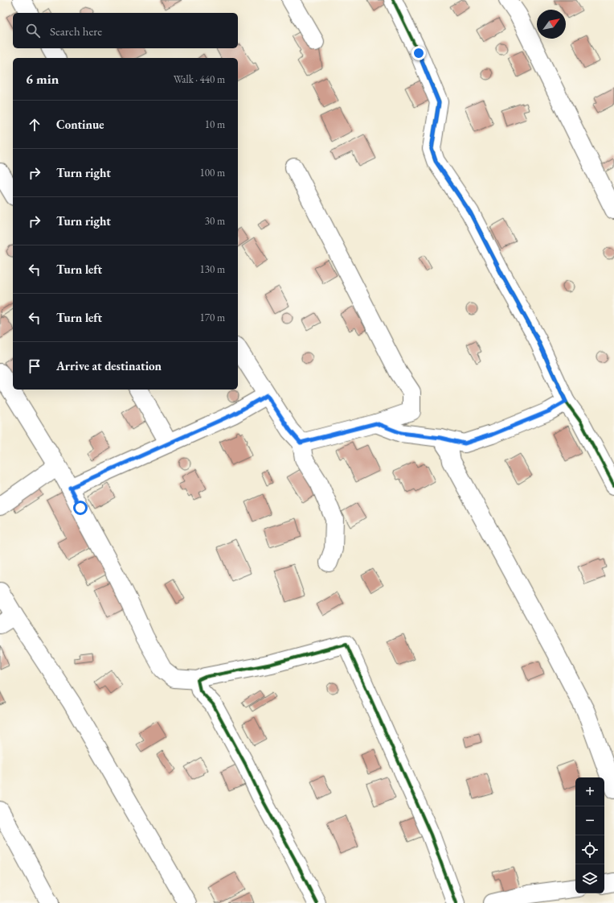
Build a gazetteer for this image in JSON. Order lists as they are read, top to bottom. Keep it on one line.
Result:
{"north":"top right","page":{"search":"Search here","heading":["6 min","Walk · 440 m"],"list":[["Continue","10 m"],["Turn right","100 m"],["Turn right","30 m"],["Turn left","130 m"],["Turn left","170 m"],"Arrive at destination"],"map_buttons":["+","−"]}}
